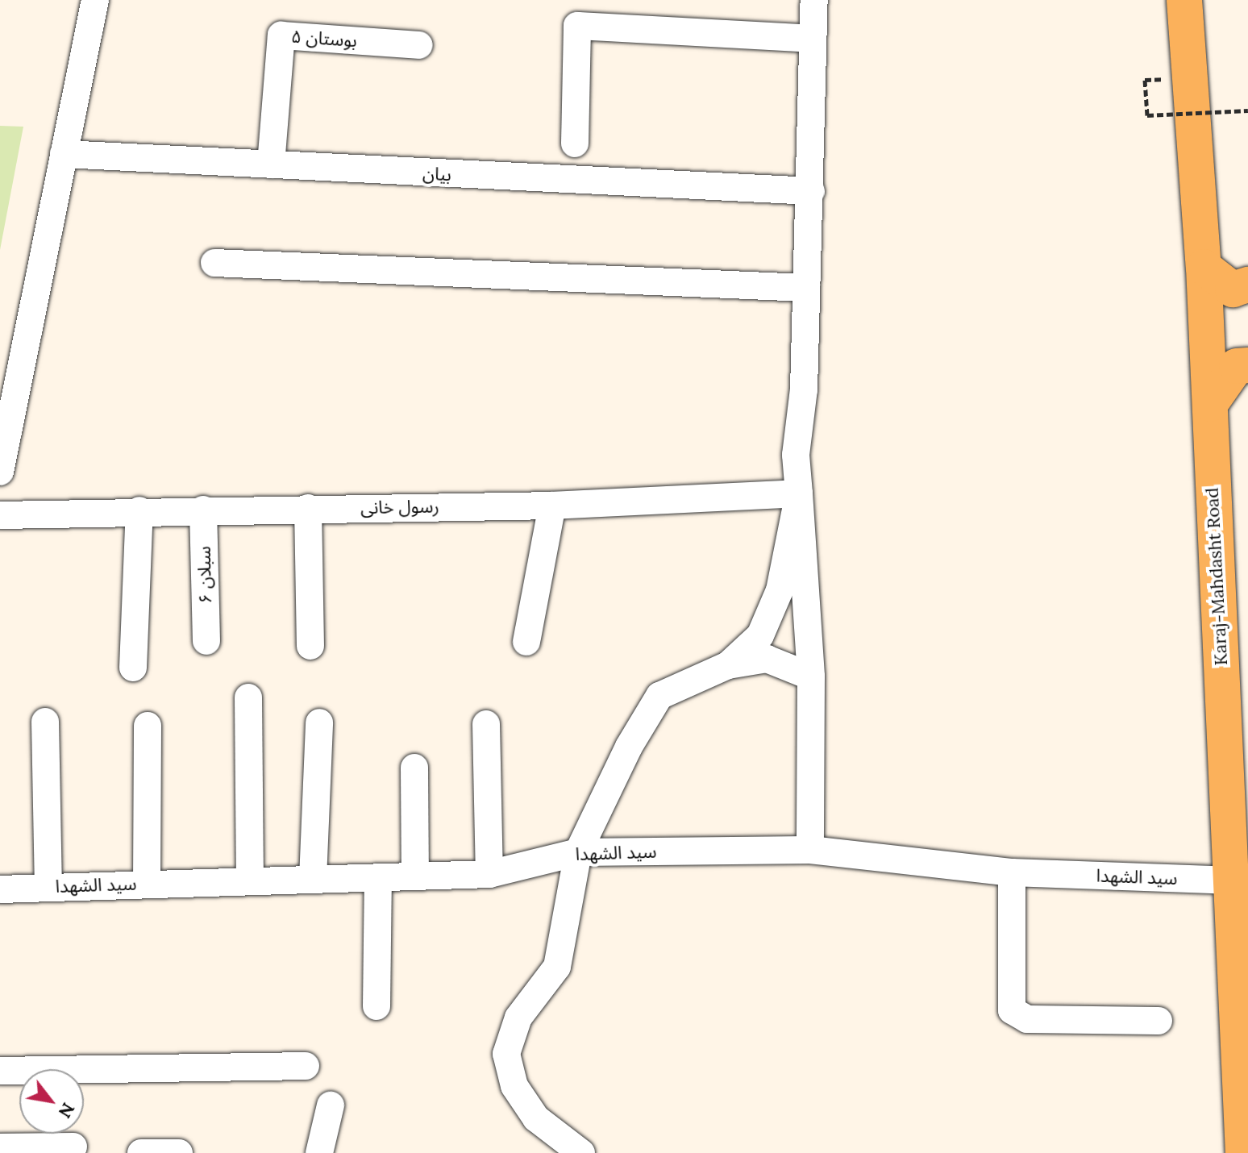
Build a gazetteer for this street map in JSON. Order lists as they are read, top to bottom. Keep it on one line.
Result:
{"streets":{"main road":["Karaj-Mahdasht Road"],"street":["بوستان ۵","بیان","رسول خانی","سبلان ۶","سید الشهدا"]},"crossings":[["بوستان ۵","بیان"],["رسول خانی","سبلان ۶"],["Karaj-Mahdasht Road","سید الشهدا"]],"north":"bottom right"}
